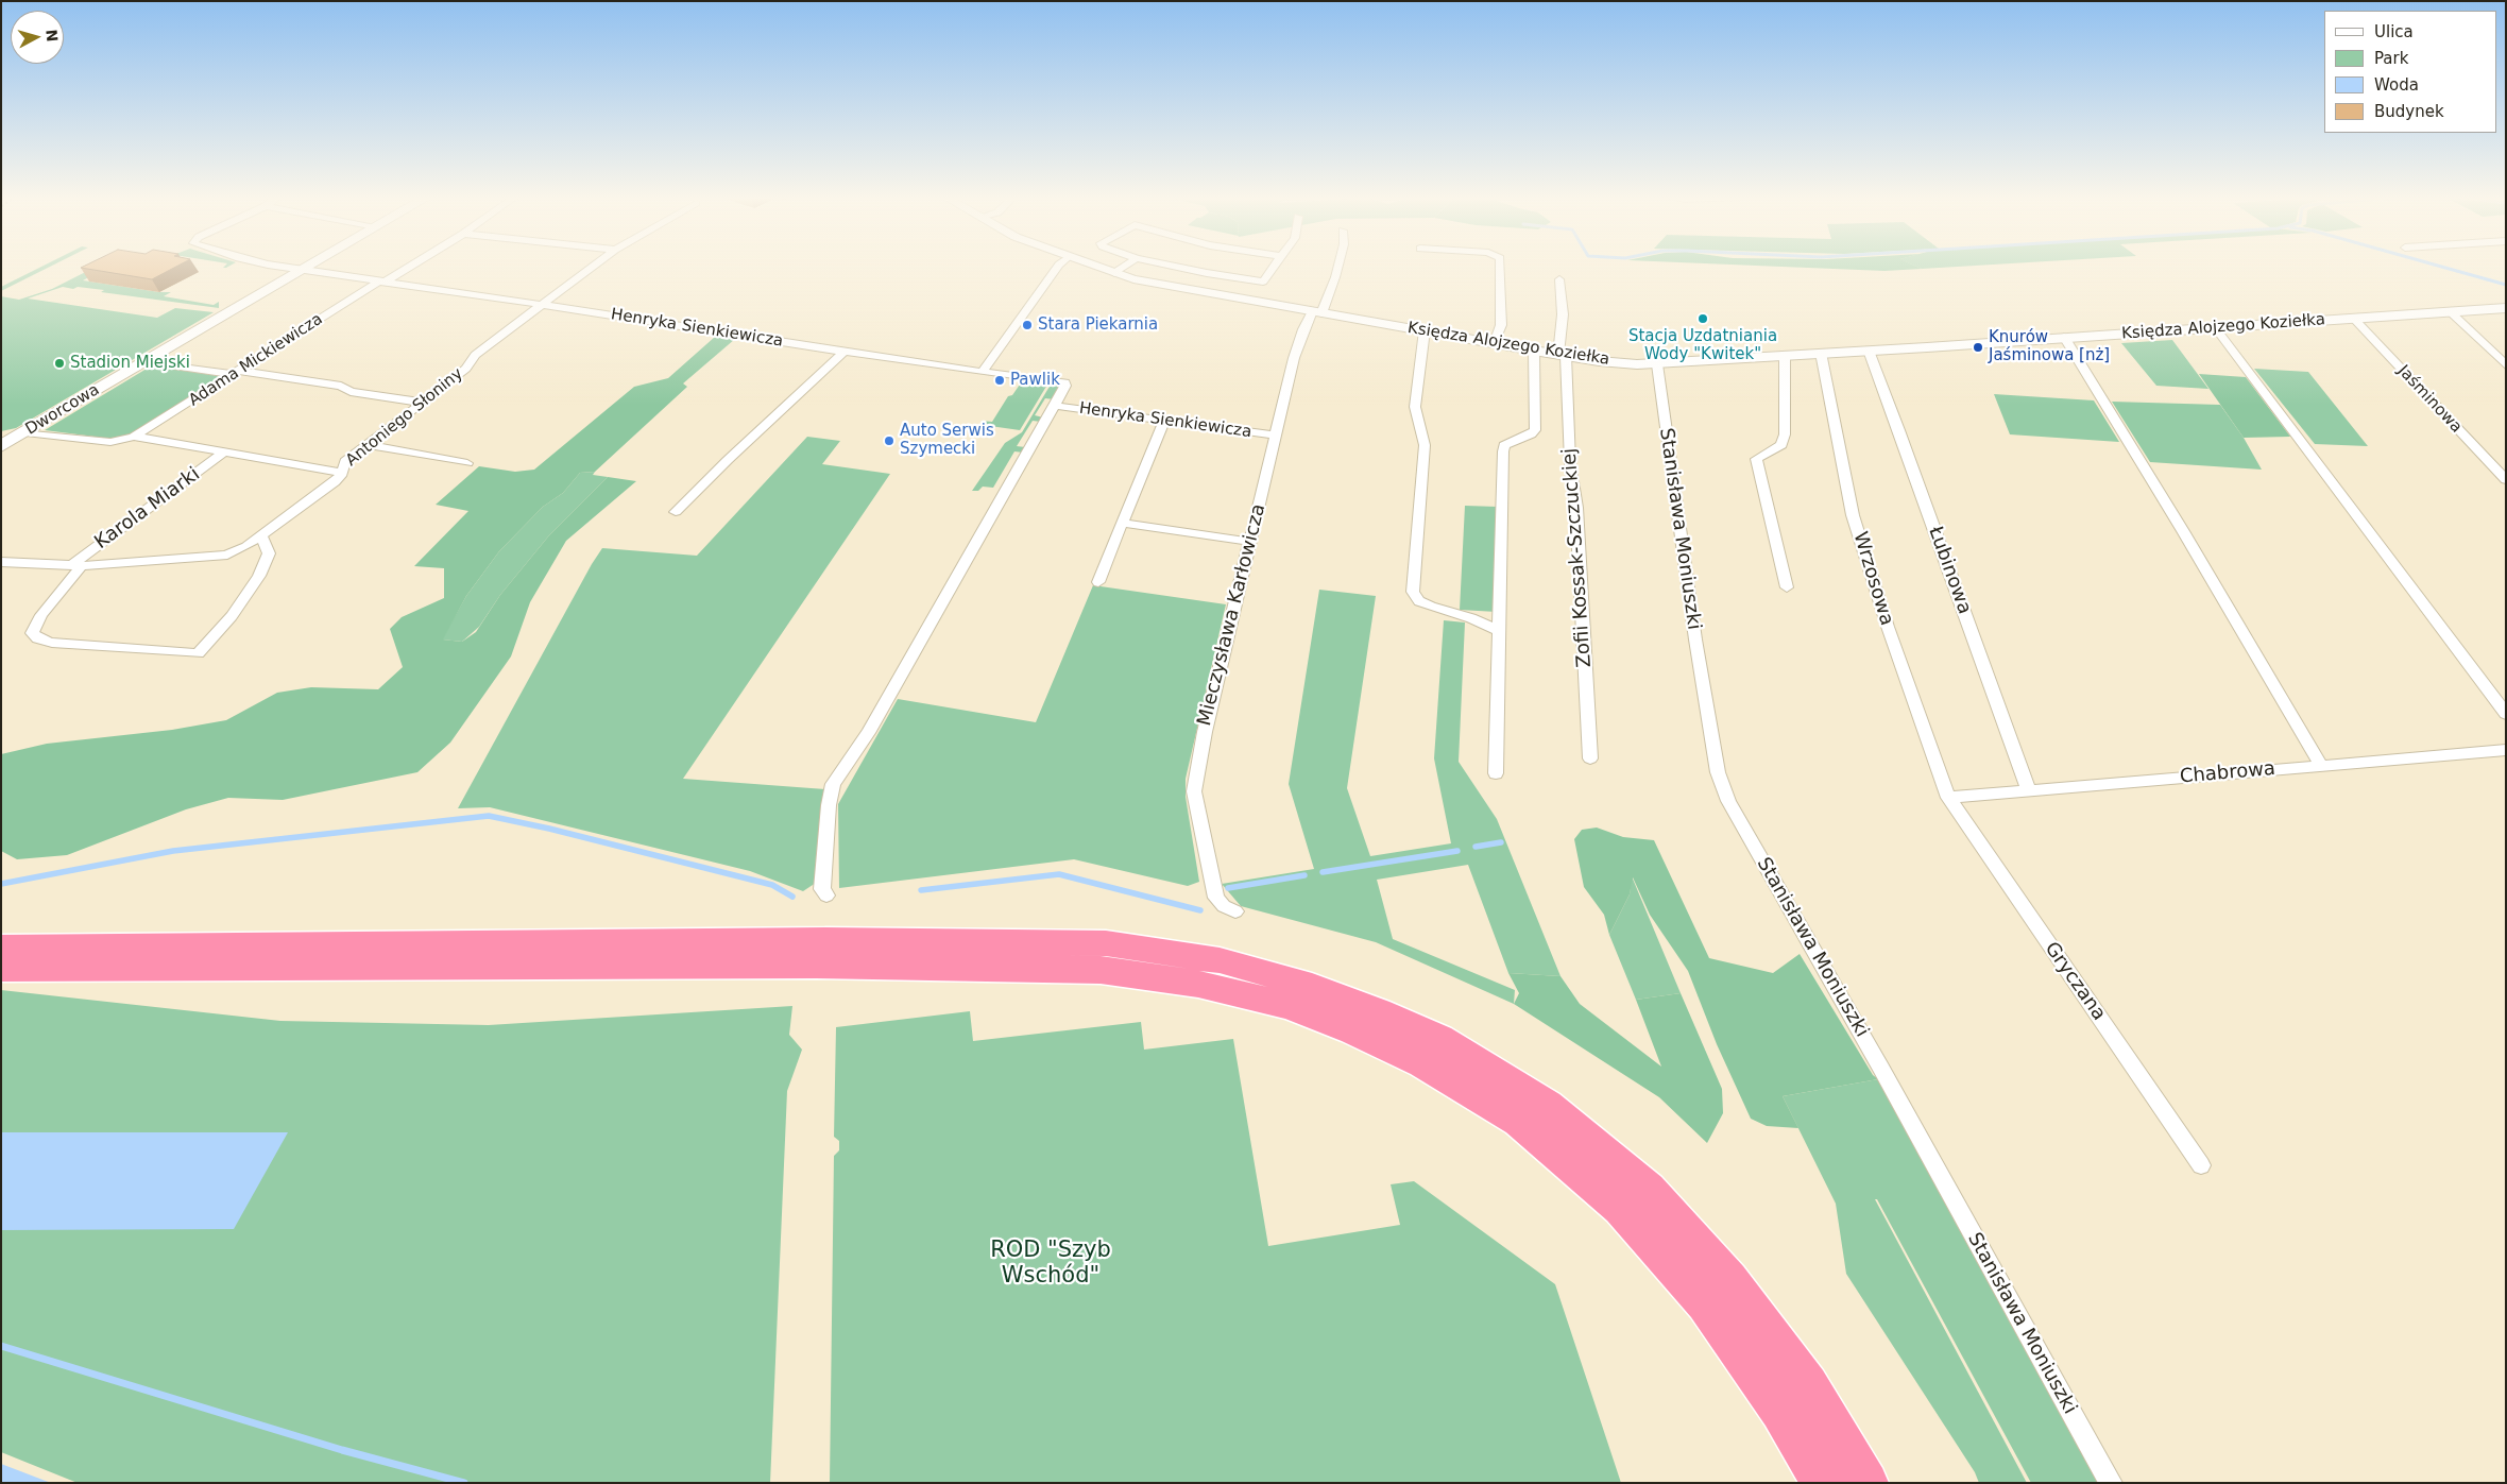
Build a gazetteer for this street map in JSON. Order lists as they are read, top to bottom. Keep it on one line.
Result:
{"streets":{"main road":["Dworcowa"],"street":["Księdza Alojzego Koziełka","Henryka Sienkiewicza","Adama Mickiewicza","Jaśminowa","Antoniego Słoniny","Karola Miarki","Stanisława Moniuszki","Zofii Kossak-Szczuckiej","Łubinowa","Wrzosowa","Mieczysława Karłowicza","Chabrowa","Gryczana"]},"crossings":[["Księdza Alojzego Koziełka","Jaśminowa"],["Księdza Alojzego Koziełka","Stanisława Moniuszki"],["Księdza Alojzego Koziełka","Zofii Kossak-Szczuckiej"],["Księdza Alojzego Koziełka","Łubinowa"],["Księdza Alojzego Koziełka","Wrzosowa"],["Księdza Alojzego Koziełka","Mieczysława Karłowicza"],["Henryka Sienkiewicza","Adama Mickiewicza"],["Henryka Sienkiewicza","Dworcowa"],["Henryka Sienkiewicza","Antoniego Słoniny"],["Henryka Sienkiewicza","Mieczysława Karłowicza"],["Antoniego Słoniny","Karola Miarki"],["Łubinowa","Chabrowa"],["Wrzosowa","Chabrowa"],["Wrzosowa","Gryczana"],["Chabrowa","Gryczana"]],"parks":["ROD \"Szyb Wschód\""],"places":["Stacja Uzdatniania Wody \"Kwitek\"","Stara Piekarnia","Knurów Jaśminowa [nż]","Stadion Miejski","Pawlik","Auto Serwis Szymecki"],"legend":["Ulica","Park","Woda","Budynek"],"north":"right"}
